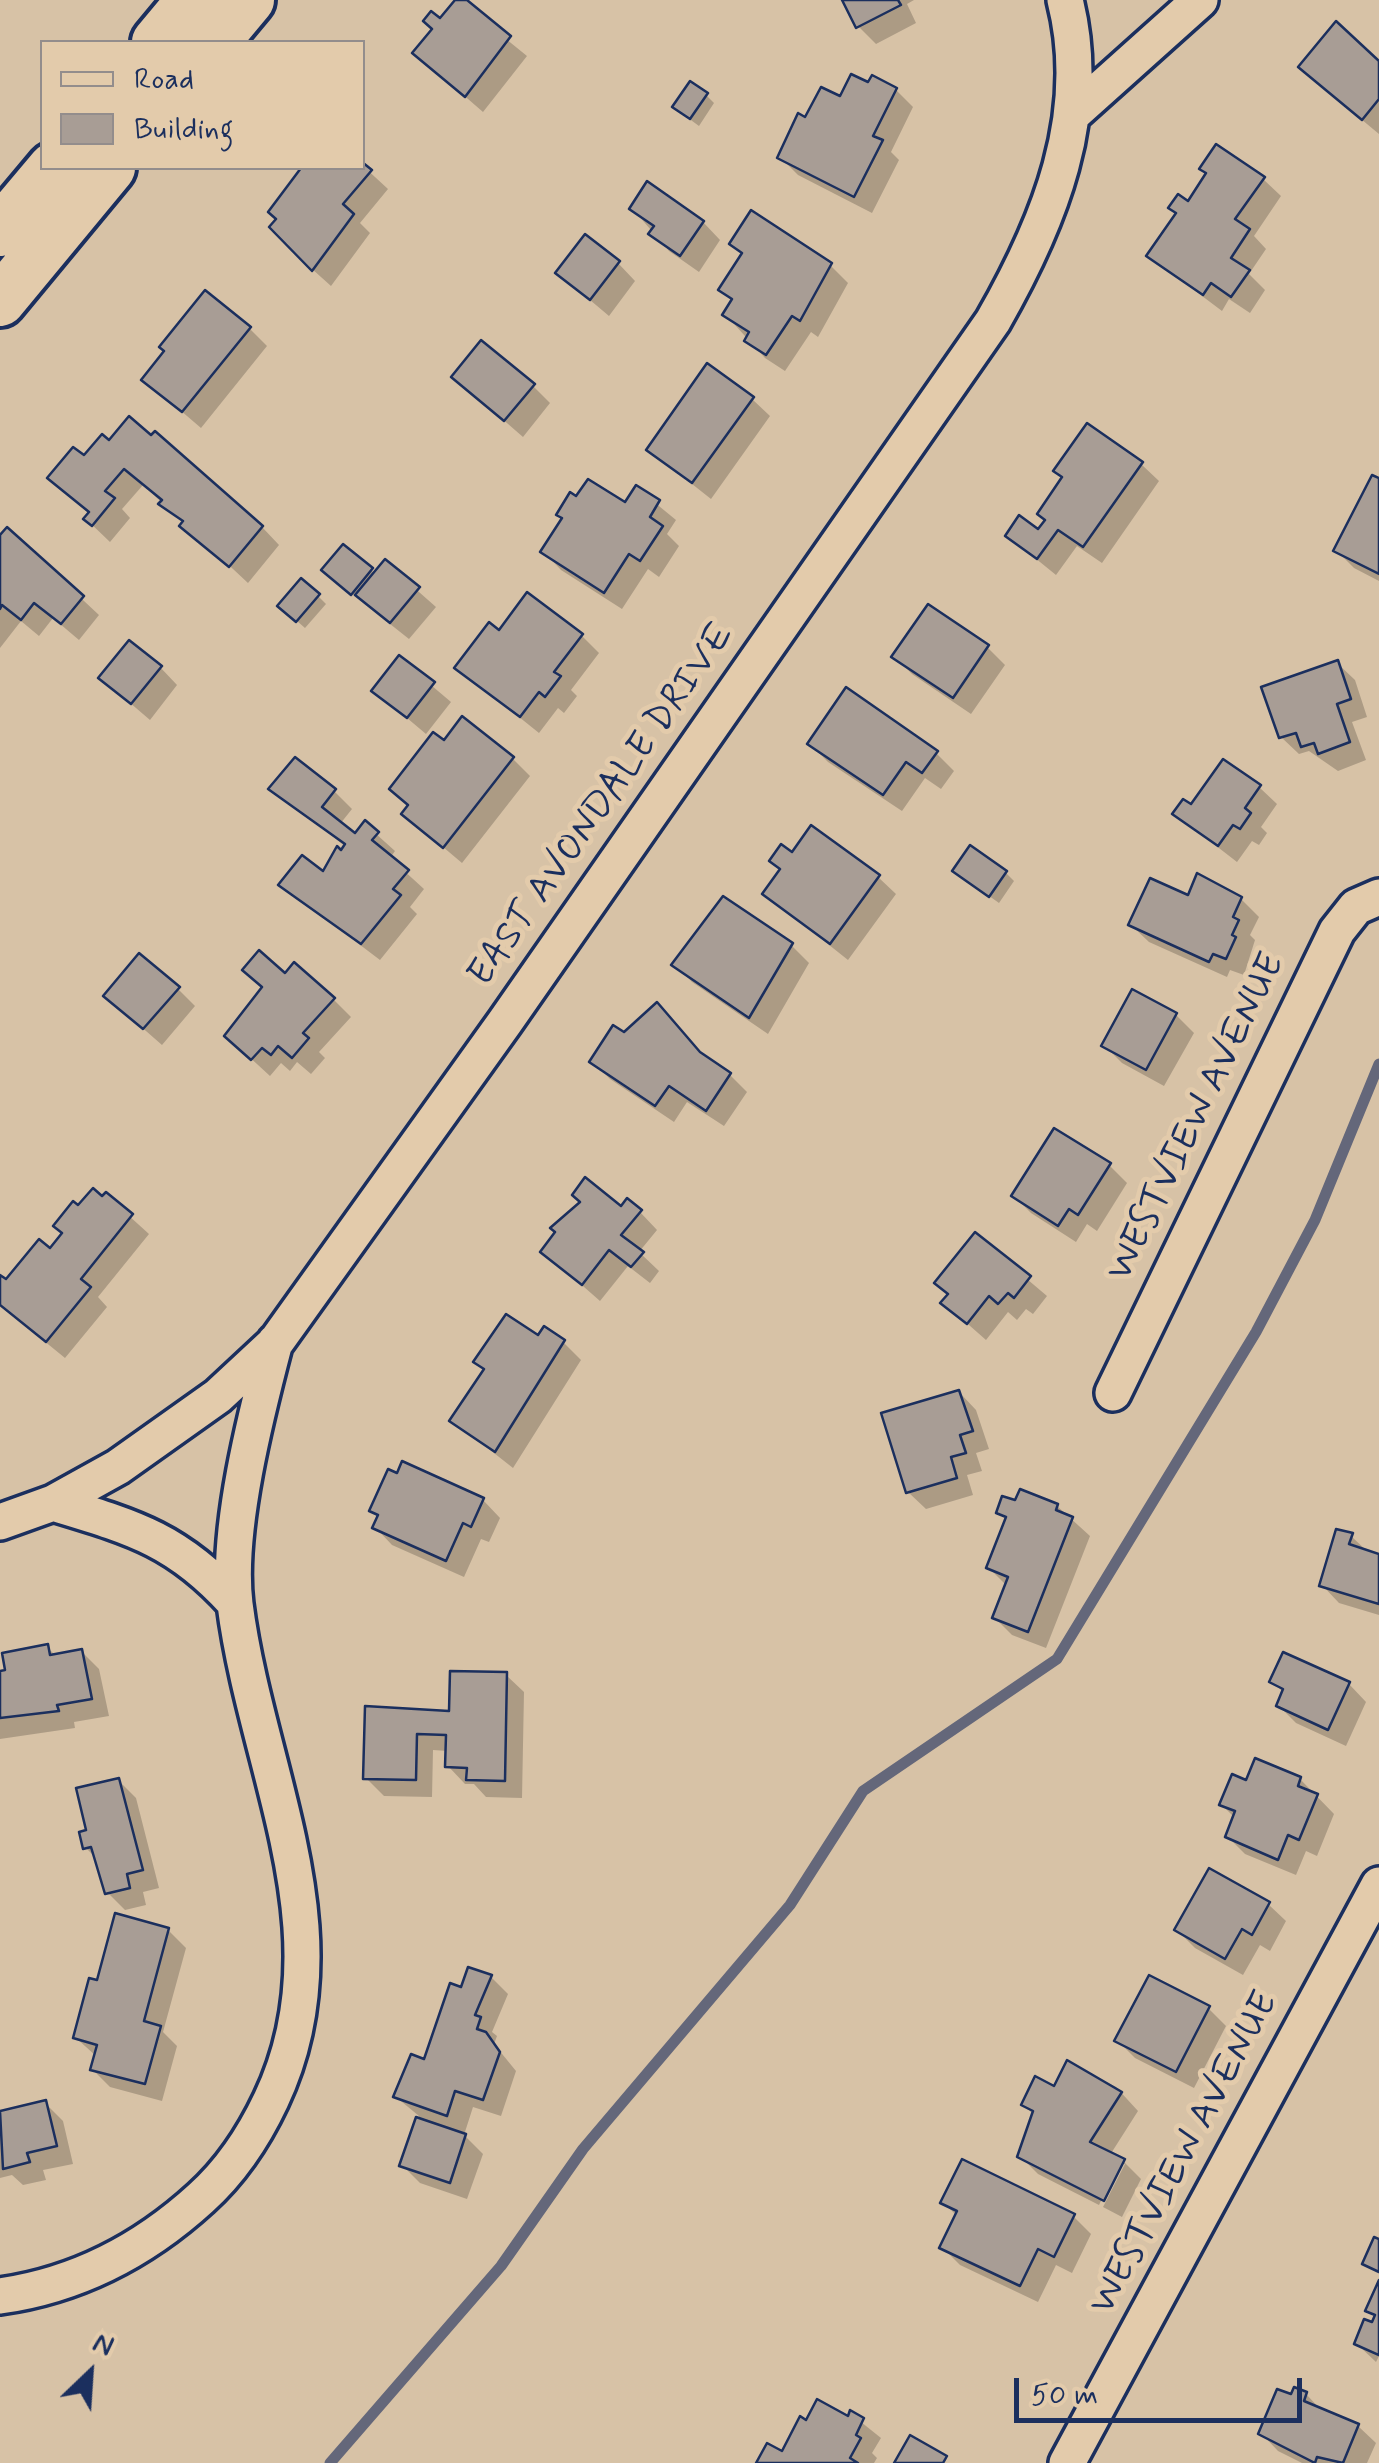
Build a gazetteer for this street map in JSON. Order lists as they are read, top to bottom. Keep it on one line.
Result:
{"streets":{"street":["EAST AVONDALE DRIVE","WESTVIEW AVENUE"]},"legend":["Road","Building"],"scale_bar":"50 m","north":"top right"}
